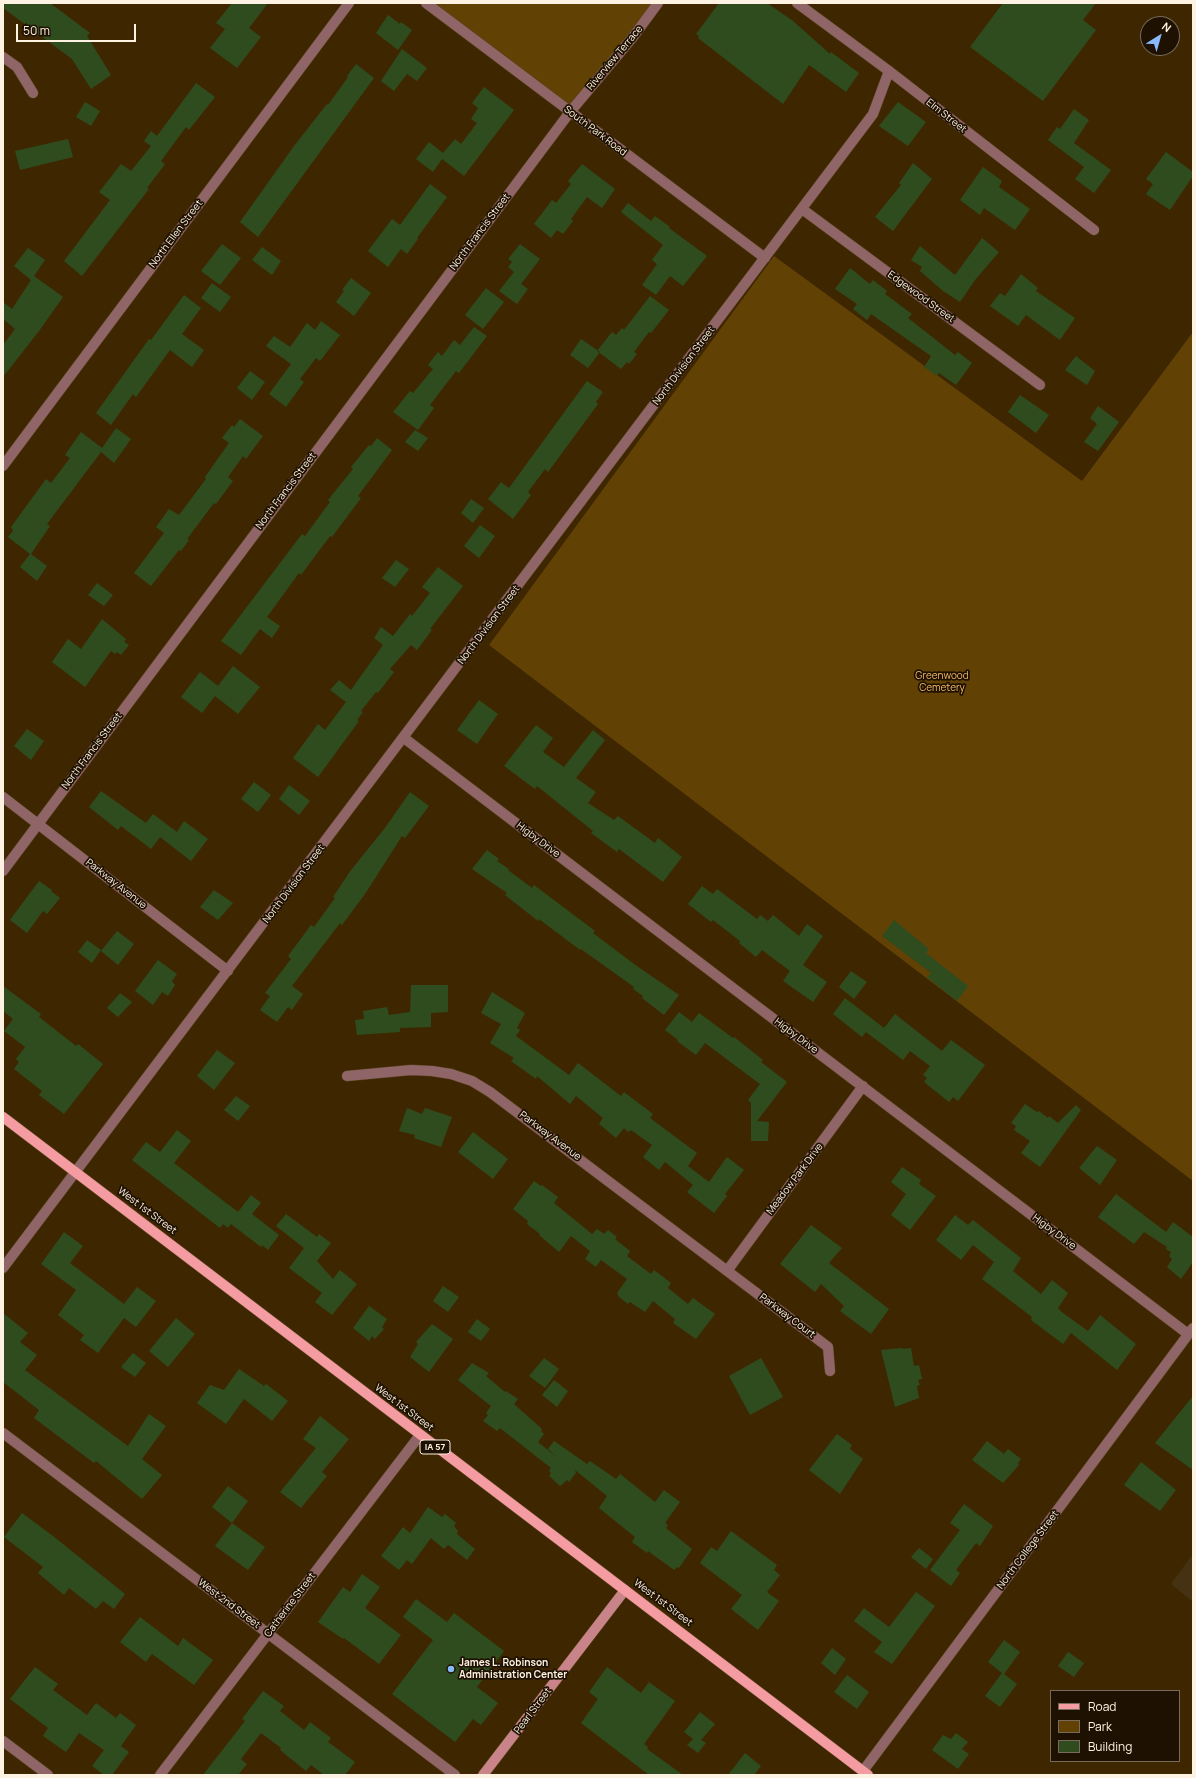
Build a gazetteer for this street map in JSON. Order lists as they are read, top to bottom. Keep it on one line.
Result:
{"streets":{"main road":["West 1st Street","IA 57"],"street":["Riverview Terrace","Elm Street","South Park Road","North Francis Street","North Ellen Street","Edgewood Street","North Division Street","Higby Drive","Parkway Avenue","Meadow Park Drive","Parkway Court","North College Street","West 2nd Street","Catherine Street","Pearl Street"]},"crossings":[["Riverview Terrace","South Park Road"],["Riverview Terrace","North Francis Street"],["Elm Street","North Division Street"],["South Park Road","North Francis Street"],["South Park Road","North Division Street"],["North Francis Street","Parkway Avenue"],["Edgewood Street","North Division Street"],["North Division Street","Higby Drive"],["North Division Street","Parkway Avenue"],["North Division Street","West 1st Street"],["Higby Drive","Meadow Park Drive"],["Higby Drive","North College Street"],["Parkway Avenue","Meadow Park Drive"],["Parkway Avenue","Parkway Court"],["Meadow Park Drive","Parkway Court"],["West 1st Street","North College Street"],["West 1st Street","Catherine Street"],["West 1st Street","Pearl Street"],["West 2nd Street","Catherine Street"]],"parks":["Greenwood Cemetery"],"places":["James L. Robinson Administration Center"],"legend":["Road","Park","Building"],"scale_bar":"50 m","north":"top right"}
